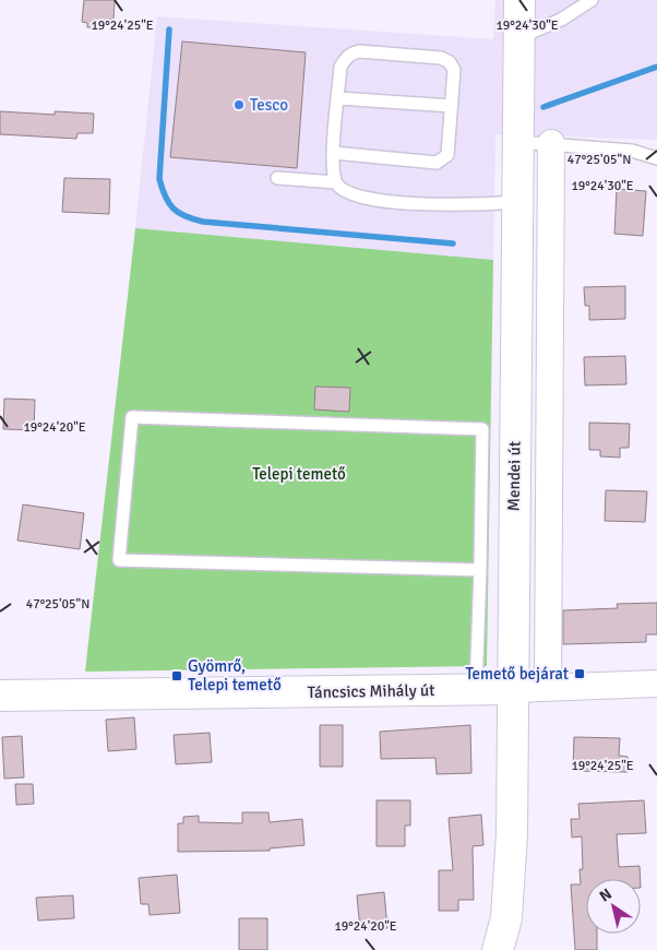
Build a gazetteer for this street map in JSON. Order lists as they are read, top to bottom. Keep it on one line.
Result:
{"streets":{"main road":["Mendei út","Táncsics Mihály út"]},"crossings":[["Mendei út","Táncsics Mihály út"]],"parks":["Telepi temető"],"places":{"other":["Tesco"],"transit":["Temető bejárat","Gyömrő, Telepi temető"]},"north":"top left","coordinates":["19°24'30\"E","19°24'25\"E","47°25'05\"N","19°24'20\"E"]}
